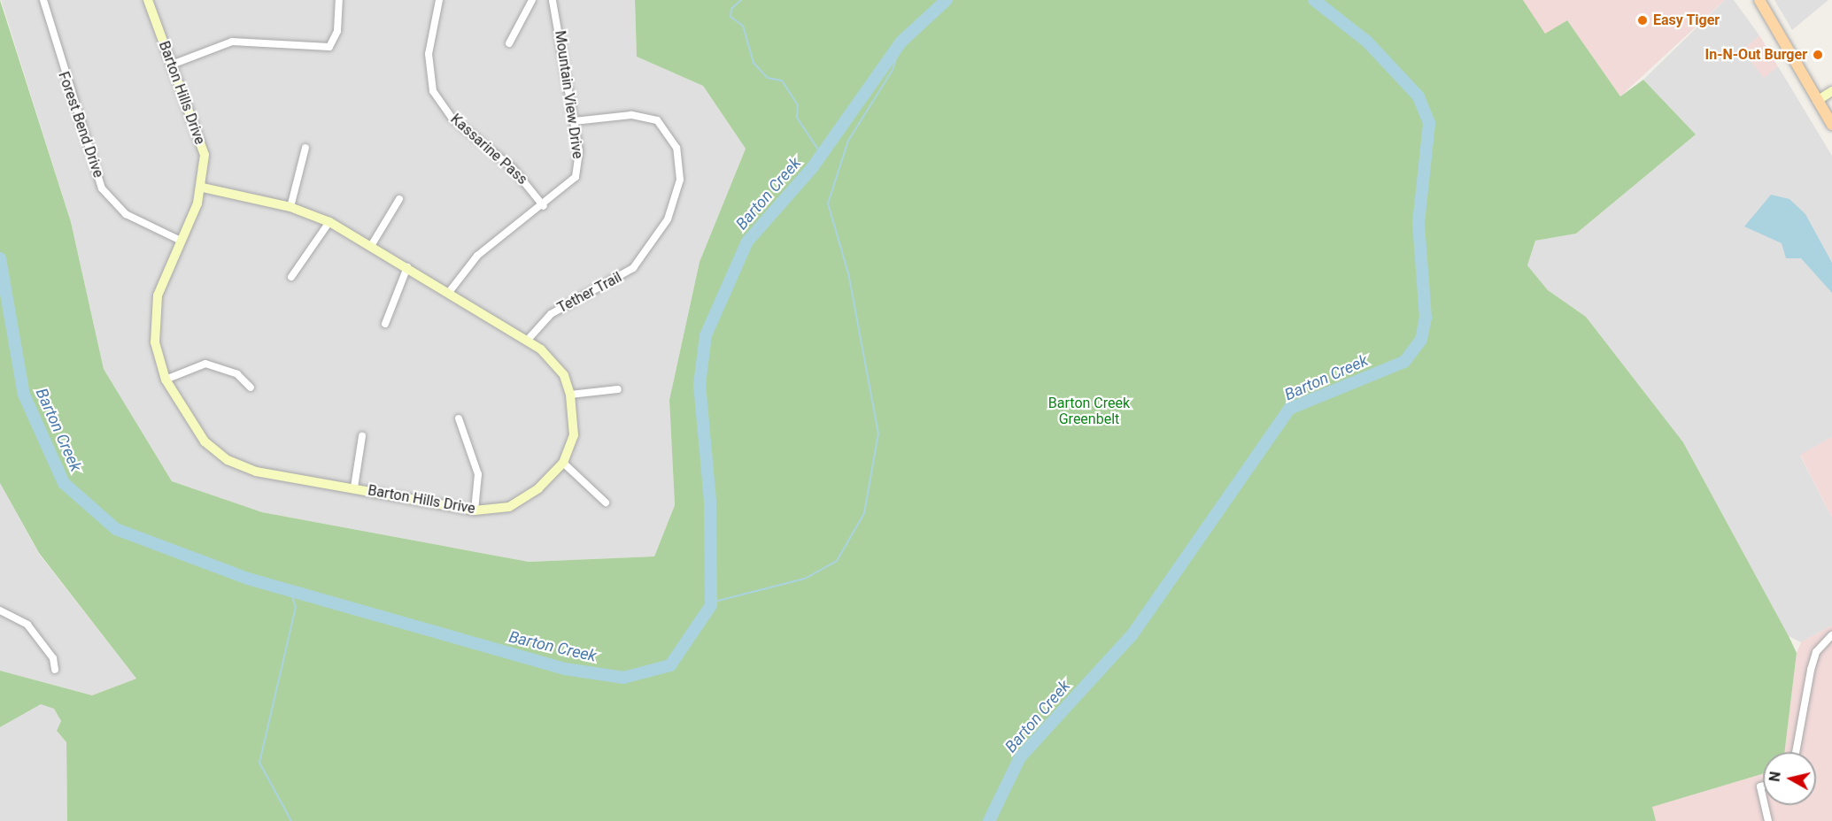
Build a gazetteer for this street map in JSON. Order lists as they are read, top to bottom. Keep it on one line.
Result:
{"streets":{"street":["Barton Hills Drive","Mountain View Drive","Forest Bend Drive","Kassarine Pass","Tether Trail"]},"crossings":[["Barton Hills Drive","Mountain View Drive"],["Barton Hills Drive","Forest Bend Drive"],["Barton Hills Drive","Tether Trail"],["Mountain View Drive","Kassarine Pass"],["Mountain View Drive","Tether Trail"]],"water":["Barton Creek"],"parks":["Barton Creek Greenbelt"],"places":["Easy Tiger","In-N-Out Burger"],"north":"left"}
